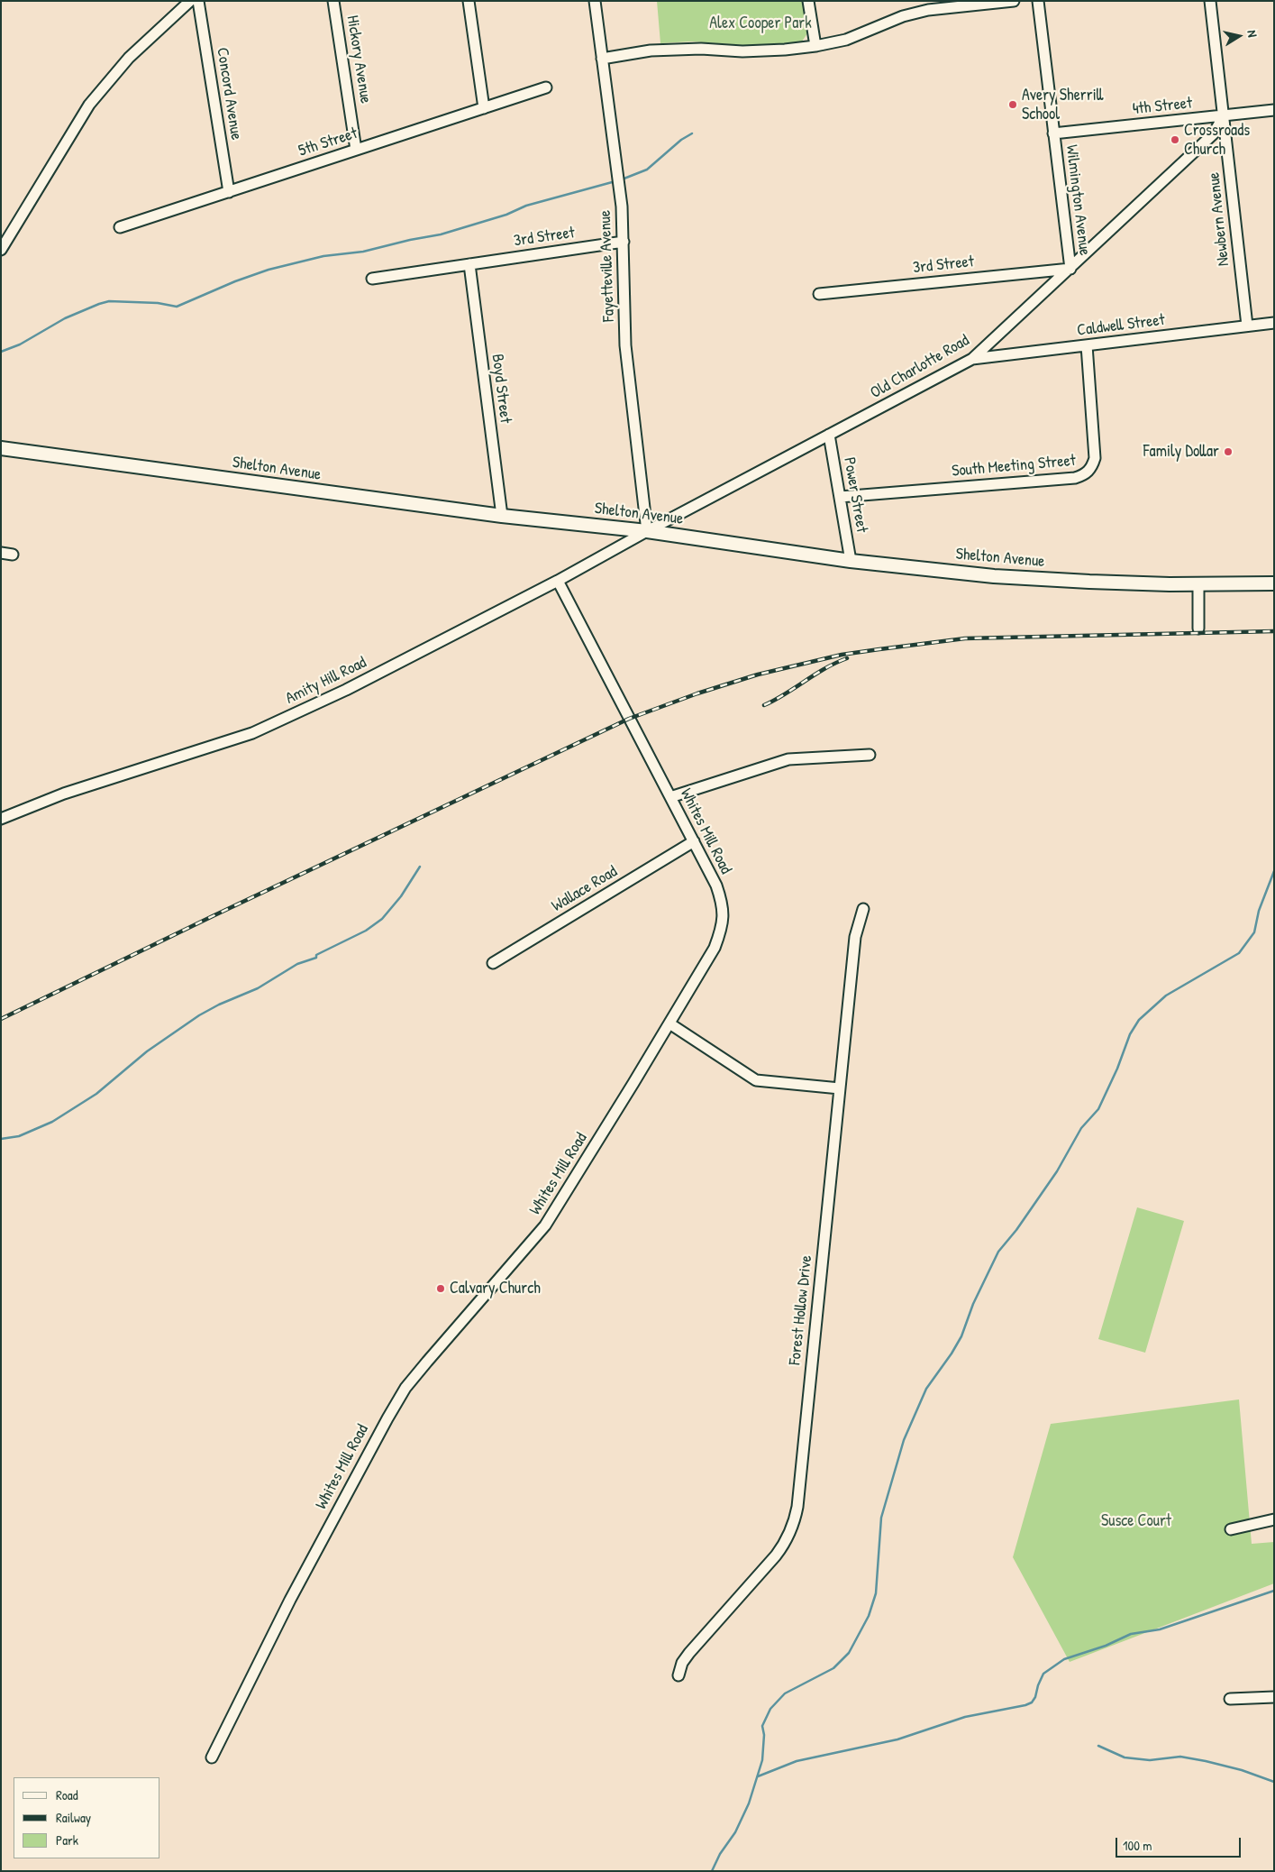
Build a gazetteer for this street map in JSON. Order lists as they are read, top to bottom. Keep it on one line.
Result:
{"streets":{"main road":["Shelton Avenue"],"street":["Hickory Avenue","Concord Avenue","4th Street","5th Street","Wilmington Avenue","Newbern Avenue","3rd Street","Fayetteville Avenue","Caldwell Street","Old Charlotte Road","Boyd Street","South Meeting Street","Power Street","Amity Hill Road","Whites Mill Road","Wallace Road","Forest Hollow Drive"]},"crossings":[["Hickory Avenue","5th Street"],["Concord Avenue","5th Street"],["4th Street","Wilmington Avenue"],["4th Street","Newbern Avenue"],["4th Street","Old Charlotte Road"],["Wilmington Avenue","3rd Street"],["Wilmington Avenue","Old Charlotte Road"],["Newbern Avenue","Caldwell Street"],["Newbern Avenue","Old Charlotte Road"],["3rd Street","Fayetteville Avenue"],["3rd Street","Old Charlotte Road"],["3rd Street","Boyd Street"],["Fayetteville Avenue","Old Charlotte Road"],["Fayetteville Avenue","Shelton Avenue"],["Fayetteville Avenue","Amity Hill Road"],["Caldwell Street","Old Charlotte Road"],["Caldwell Street","South Meeting Street"],["Old Charlotte Road","Shelton Avenue"],["Old Charlotte Road","Power Street"],["Old Charlotte Road","Amity Hill Road"],["Boyd Street","Shelton Avenue"],["South Meeting Street","Power Street"],["Shelton Avenue","Power Street"],["Shelton Avenue","Amity Hill Road"],["Amity Hill Road","Whites Mill Road"],["Whites Mill Road","Wallace Road"]],"parks":["Alex Cooper Park","Susce Court"],"places":["Avery Sherrill School","Crossroads Church","Family Dollar","Calvary Church"],"legend":["Road","Railway","Park"],"scale_bar":"100 m","north":"right"}
